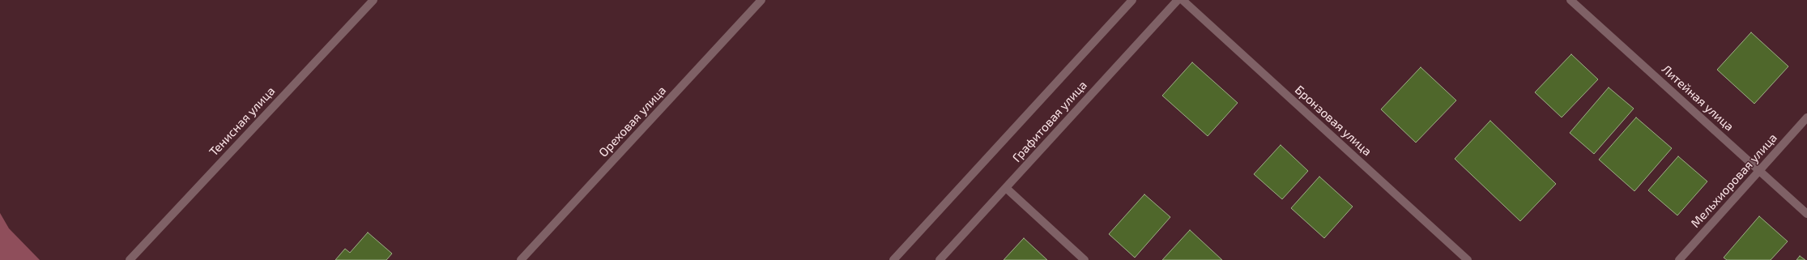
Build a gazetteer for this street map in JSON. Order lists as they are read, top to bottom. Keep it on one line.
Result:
{"streets":{"street":["Литейная улица","Бронзовая улица","Тенисная улица","Ореховая улица","Графитовая улица","Мельхиоровая улица"]},"crossings":[["Литейная улица","Мельхиоровая улица"]]}
